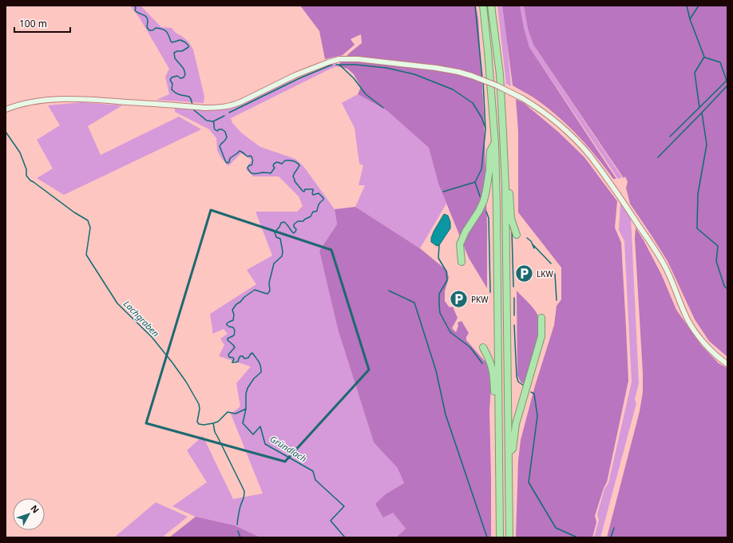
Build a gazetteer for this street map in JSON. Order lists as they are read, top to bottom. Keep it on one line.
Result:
{"water":["Lachgraben","Gründlach"],"places":{"parking":["LKW","PKW"]},"scale_bar":"100 m","north":"top right"}
